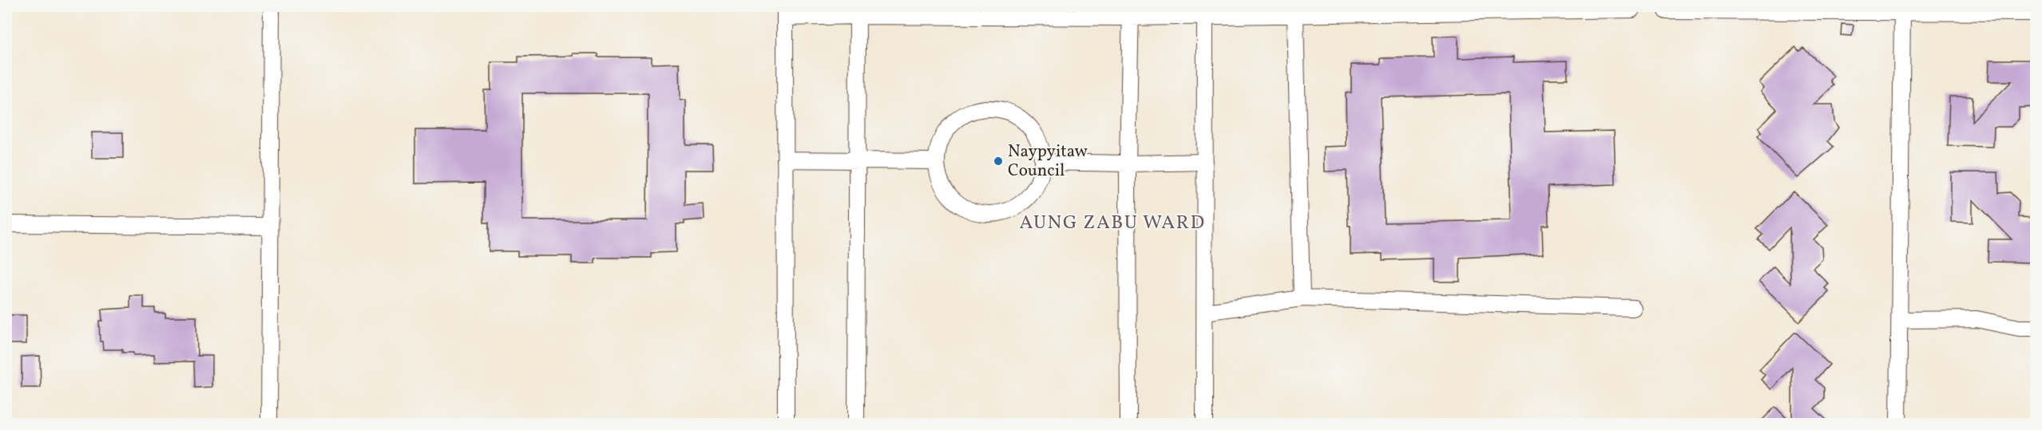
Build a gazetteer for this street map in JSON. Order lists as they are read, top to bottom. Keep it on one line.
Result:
{"districts":["AUNG ZABU WARD"],"places":["Naypyitaw Council"]}
